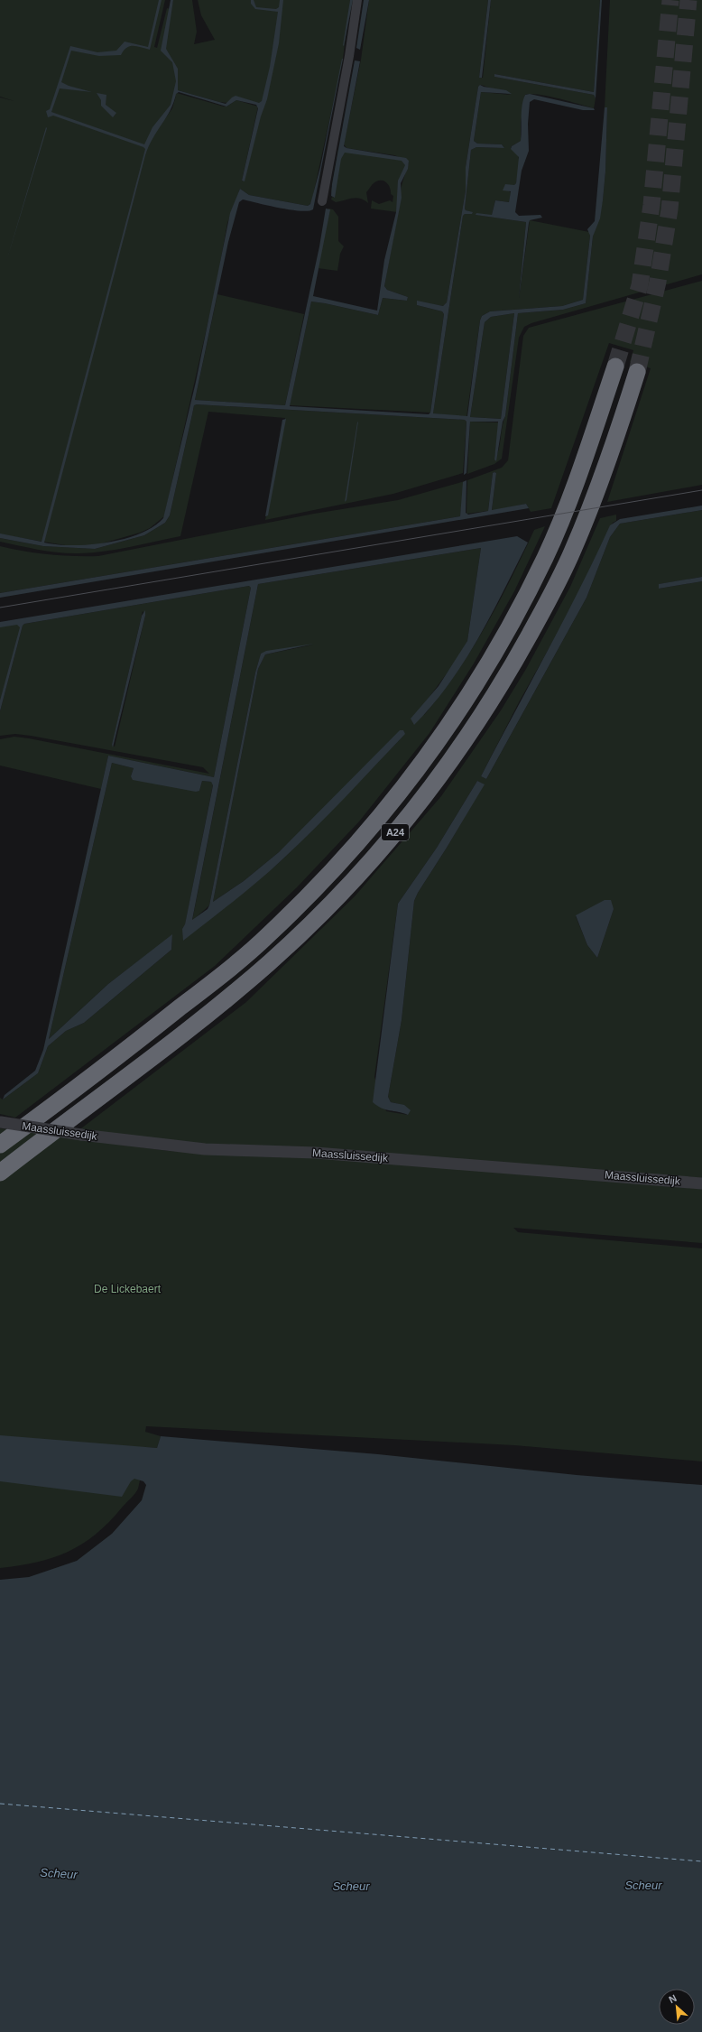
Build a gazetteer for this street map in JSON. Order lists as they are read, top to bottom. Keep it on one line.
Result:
{"streets":{"highway":["A24"],"street":["Maassluissedijk"]},"water":["Scheur"],"parks":["De Lickebaert"],"north":"top left"}
